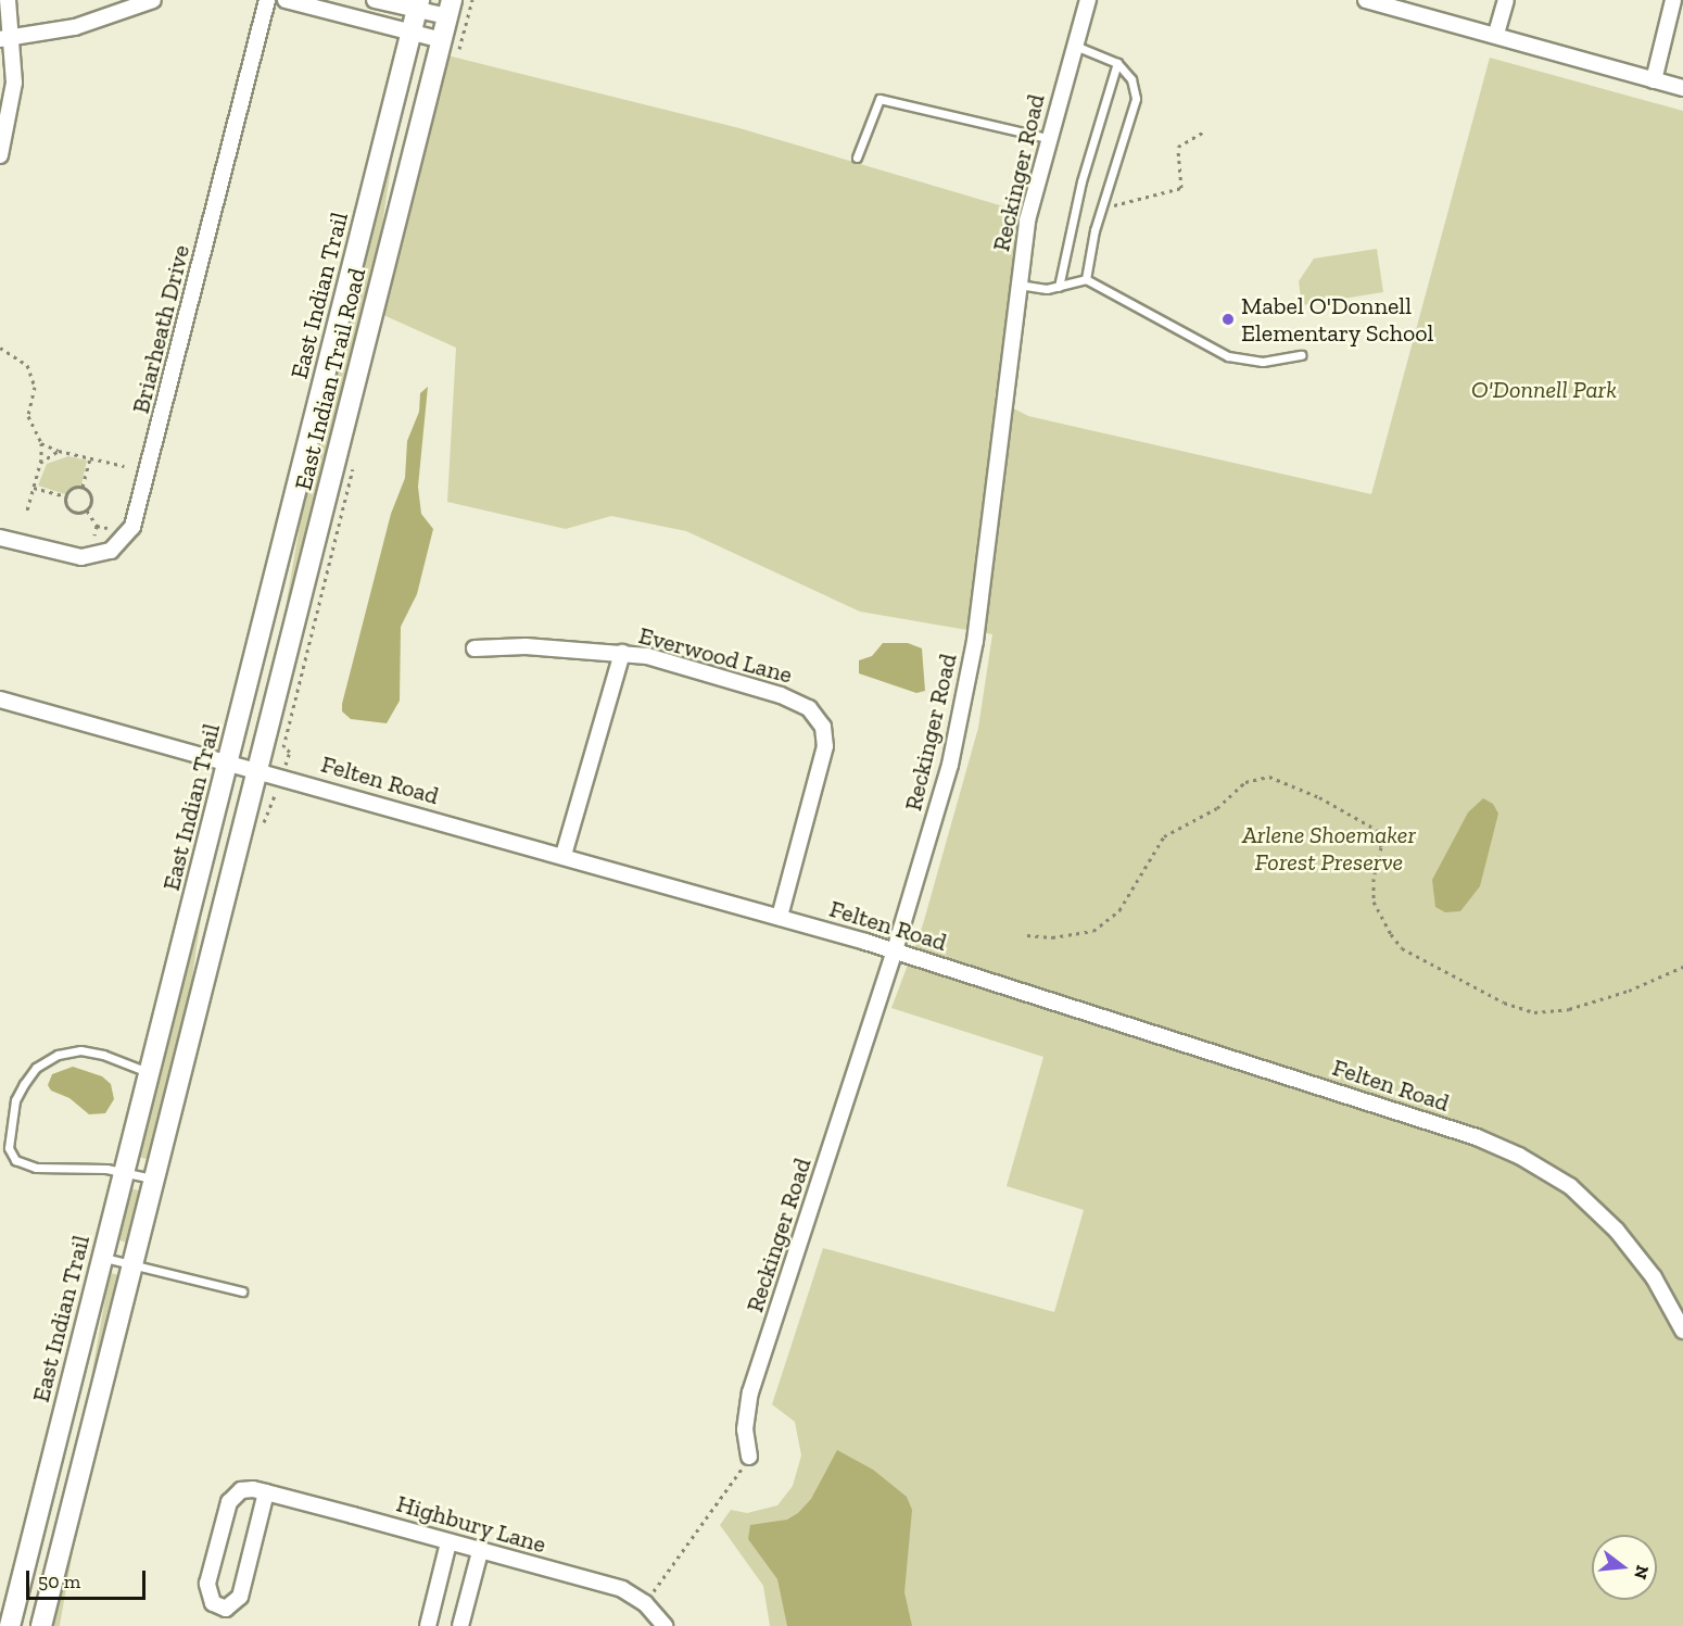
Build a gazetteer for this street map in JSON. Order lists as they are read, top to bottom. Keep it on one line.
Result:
{"streets":{"main road":["East Indian Trail","East Indian Trail Road"],"street":["Reckinger Road","Briarheath Drive","Everwood Lane","Felten Road","Highbury Lane"]},"crossings":[["Reckinger Road","Felten Road"],["East Indian Trail","Felten Road"],["East Indian Trail Road","Felten Road"],["Everwood Lane","Felten Road"]],"parks":["O'Donnell Park","Arlene Shoemaker Forest Preserve"],"places":["Mabel O'Donnell Elementary School"],"scale_bar":"50 m","north":"right"}
